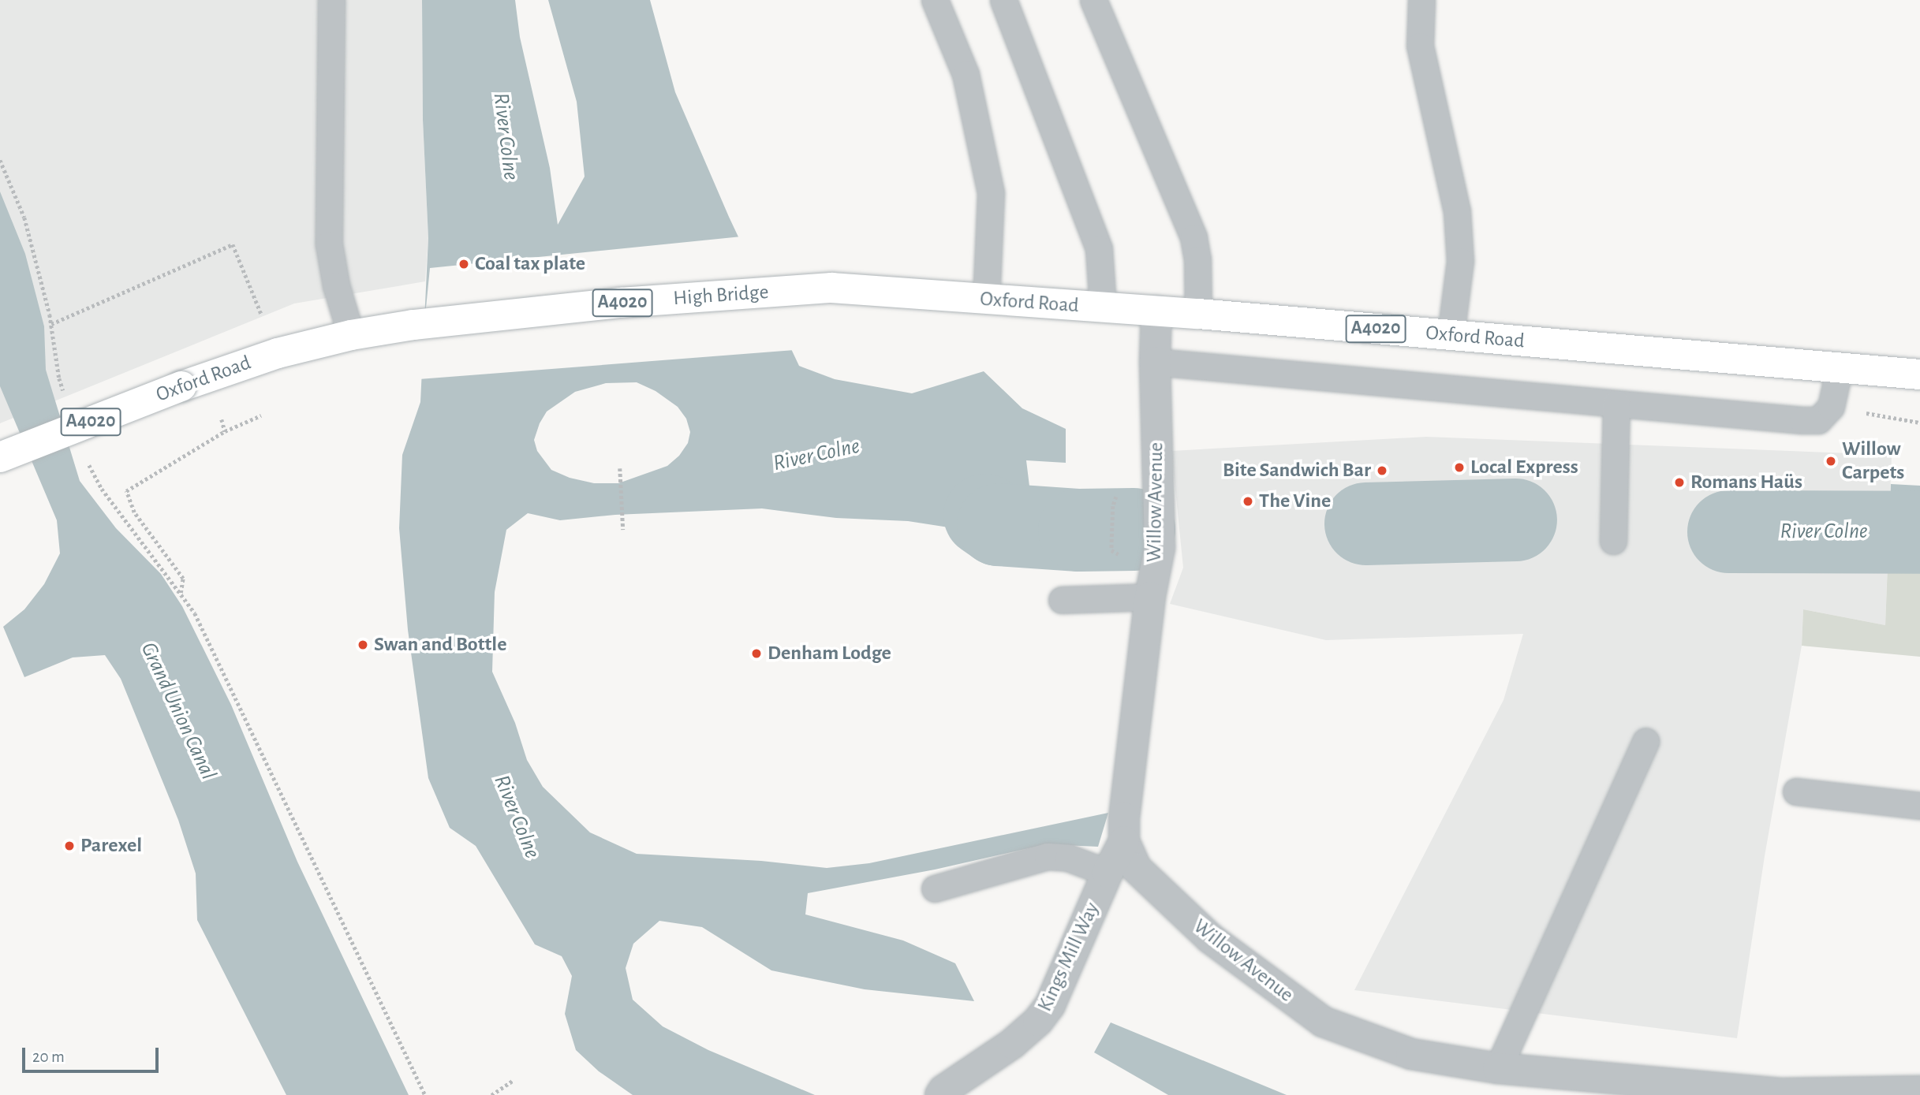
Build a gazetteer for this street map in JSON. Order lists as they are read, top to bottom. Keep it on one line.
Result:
{"streets":{"main road":["High Bridge","A4020","Oxford Road"],"street":["Willow Avenue","Kings Mill Way"]},"crossings":[["High Bridge","Oxford Road"],["Oxford Road","Willow Avenue"],["Willow Avenue","Kings Mill Way"]],"water":["River Colne","Grand Union Canal"],"places":["Coal tax plate","Willow Carpets","Local Express","Bite Sandwich Bar","Romans Haüs","The Vine","Swan and Bottle","Denham Lodge","Parexel"],"scale_bar":"20 m"}
